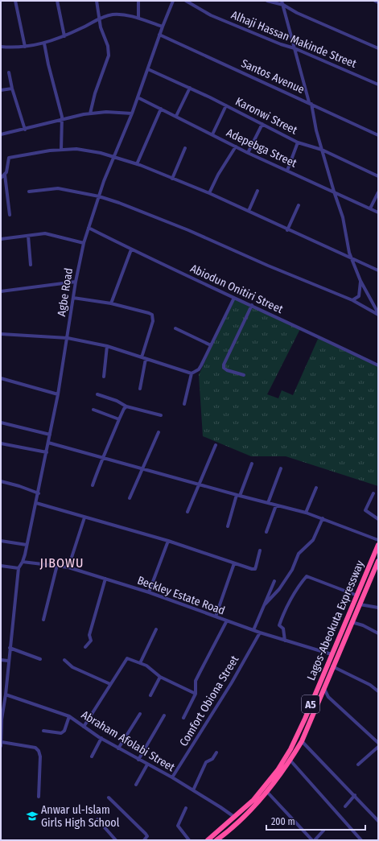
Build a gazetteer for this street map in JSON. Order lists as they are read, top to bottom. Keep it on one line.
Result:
{"streets":{"highway":["Lagos-Abeokuta Expressway","A5"],"street":["Alhaji Hassan Makinde Street","Santos Avenue","Karonwi Street","Adepebga Street","Abiodun Onitiri Street","Agbe Road","Beckley Estate Road","Comfort Obiona Street","Abraham Afolabi Street"]},"crossings":[["Santos Avenue","Agbe Road"],["Karonwi Street","Agbe Road"],["Adepebga Street","Agbe Road"],["Abiodun Onitiri Street","Agbe Road"],["Agbe Road","Beckley Estate Road"],["Beckley Estate Road","Lagos-Abeokuta Expressway"],["Beckley Estate Road","Comfort Obiona Street"],["Lagos-Abeokuta Expressway","Abraham Afolabi Street"],["Comfort Obiona Street","Abraham Afolabi Street"]],"districts":["JIBOWU"],"places":{"school or university":["Anwar ul-Islam Girls High School"]},"scale_bar":"200 m"}
